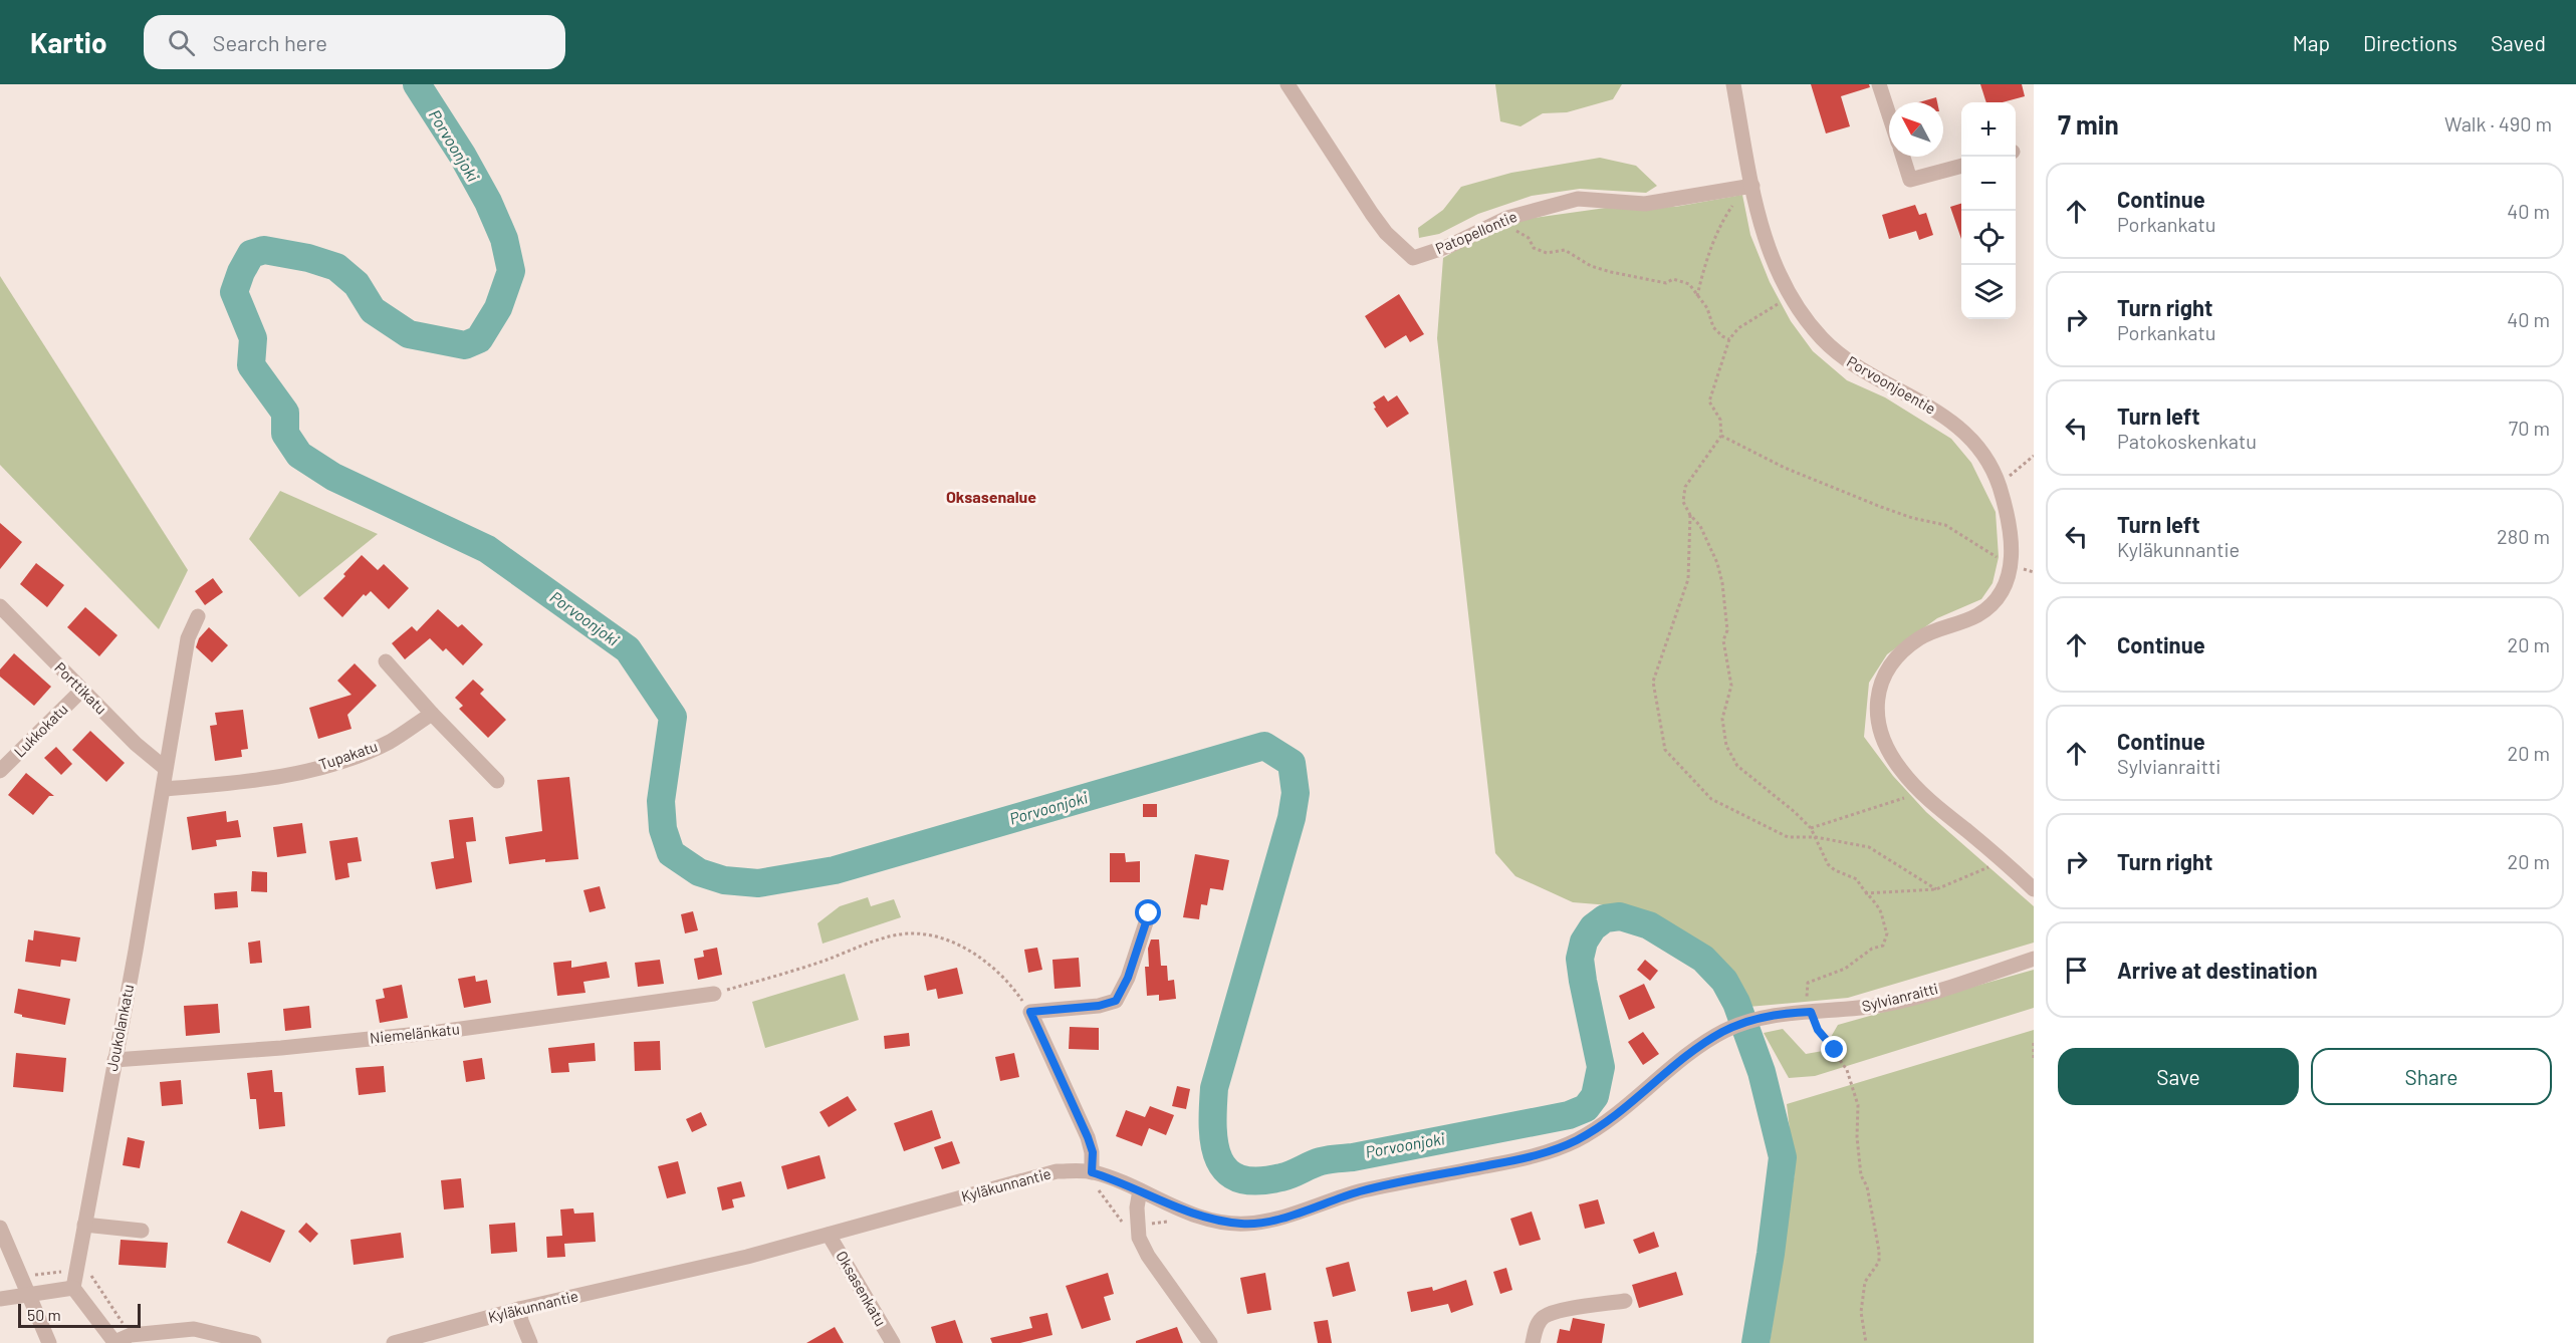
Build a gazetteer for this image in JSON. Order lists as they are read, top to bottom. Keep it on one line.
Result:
{"streets":{"street":["Patopellontie","Porvoonjoentie","Porttikatu","Lukkokatu","Tupakatu","Sylvianraitti","Joukolankatu","Niemelänkatu","Kyläkunnantie","Oksasenkatu"]},"crossings":[["Patopellontie","Porvoonjoentie"],["Porttikatu","Lukkokatu"],["Porttikatu","Joukolankatu"],["Tupakatu","Joukolankatu"],["Sylvianraitti","Kyläkunnantie"],["Joukolankatu","Niemelänkatu"],["Kyläkunnantie","Oksasenkatu"]],"districts":["Oksasenalue"],"water":["Porvoonjoki"],"scale_bar":"50 m","north":"top left","page":{"header":"Kartio","search":"Search here","nav":["Map","Directions","Saved"],"heading":["7 min","Walk · 490 m"],"map_buttons":["+","−"],"list":[["Continue","Porkankatu","40 m"],["Turn right","Porkankatu","40 m"],["Turn left","Patokoskenkatu","70 m"],["Turn left","Kyläkunnantie","280 m"],["Continue","20 m"],["Continue","Sylvianraitti","20 m"],["Turn right","20 m"],"Arrive at destination"],"buttons":["Save","Share"],"scale":"50 m"}}
